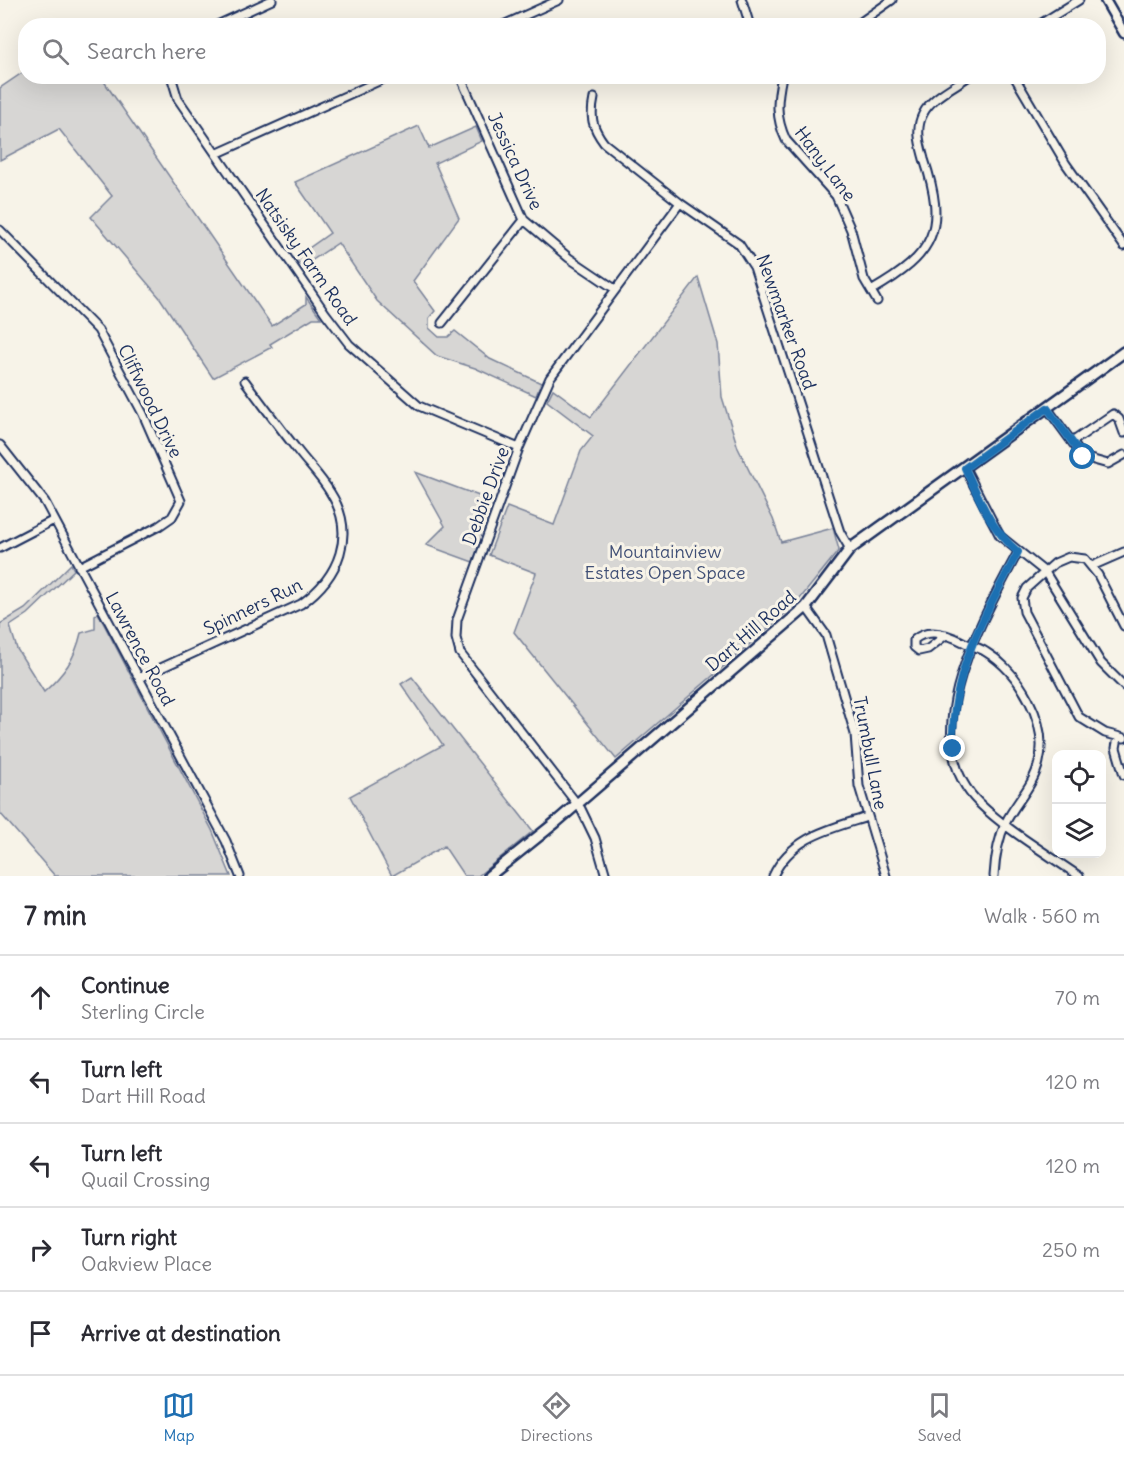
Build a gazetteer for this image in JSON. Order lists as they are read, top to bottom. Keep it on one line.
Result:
{"streets":{"main road":["Dart Hill Road"],"street":["Jessica Drive","Hany Lane","Natsisky Farm Road","Newmarker Road","Cliffwood Drive","Debbie Drive","Spinners Run","Lawrence Road","Trumbull Lane"]},"crossings":[["Jessica Drive","Debbie Drive"],["Natsisky Farm Road","Debbie Drive"],["Newmarker Road","Debbie Drive"],["Newmarker Road","Dart Hill Road"],["Cliffwood Drive","Lawrence Road"],["Debbie Drive","Dart Hill Road"],["Spinners Run","Lawrence Road"],["Dart Hill Road","Trumbull Lane"]],"parks":["Mountainview Estates Open Space"],"page":{"search":"Search here","heading":["7 min","Walk · 560 m"],"list":[["Continue","Sterling Circle","70 m"],["Turn left","Dart Hill Road","120 m"],["Turn left","Quail Crossing","120 m"],["Turn right","Oakview Place","250 m"],"Arrive at destination"],"nav":["Map","Directions","Saved"]}}
